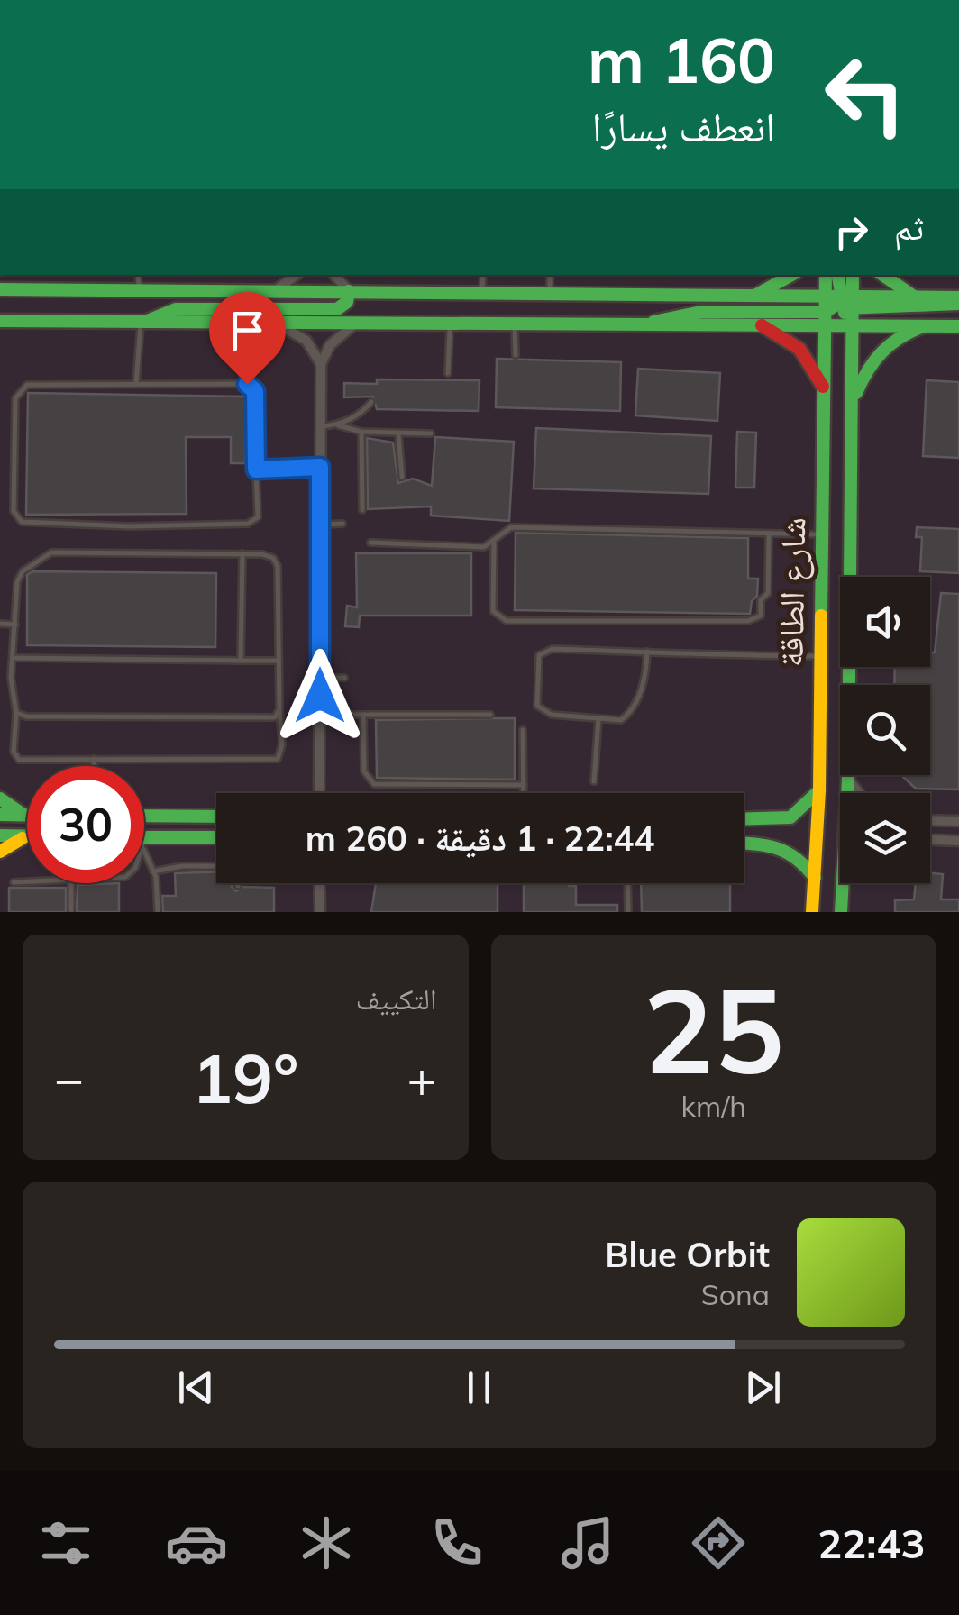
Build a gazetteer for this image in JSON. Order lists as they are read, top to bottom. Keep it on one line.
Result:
{"streets":{"street":["شارع الطاقة"]},"page":{"turn":["160 m","انعطف يسارًا"],"then":"ثم","limit":"30","trip":"22:44 · 1 دقيقة · 260 m","tile":[["25","km/h"],"التكييف"],"heat":["−","19°","+"],"song":["Blue Orbit","Sona"],"tabs":"22:43"}}
